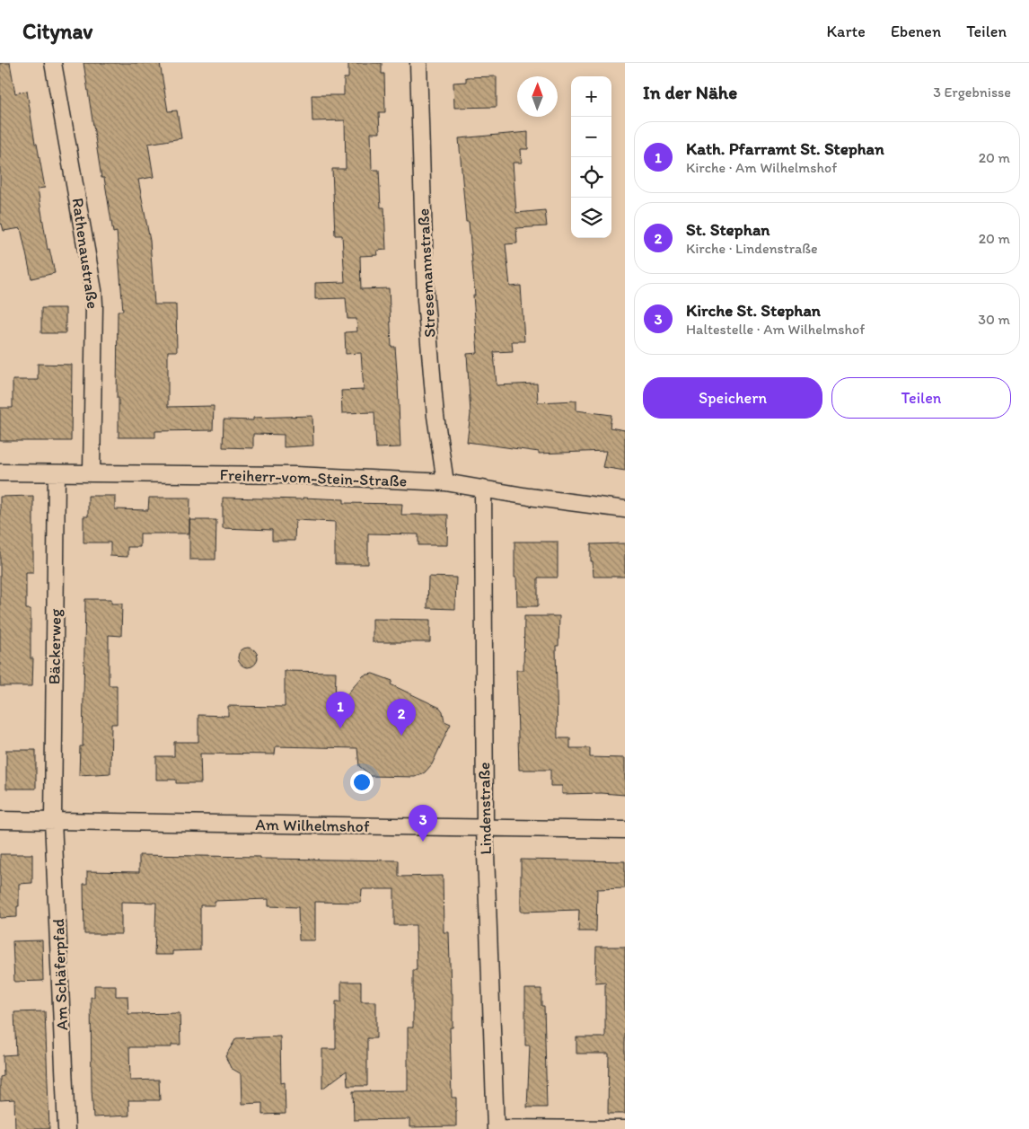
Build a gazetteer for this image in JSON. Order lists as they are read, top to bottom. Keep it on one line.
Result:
{"streets":{"street":["Rathenaustraße","Stresemannstraße","Freiherr-vom-Stein-Straße","Bäckerweg","Lindenstraße","Am Wilhelmshof","Am Schäferpfad"]},"crossings":[["Rathenaustraße","Freiherr-vom-Stein-Straße"],["Stresemannstraße","Freiherr-vom-Stein-Straße"],["Freiherr-vom-Stein-Straße","Bäckerweg"],["Freiherr-vom-Stein-Straße","Lindenstraße"],["Bäckerweg","Am Wilhelmshof"],["Bäckerweg","Am Schäferpfad"],["Lindenstraße","Am Wilhelmshof"],["Am Wilhelmshof","Am Schäferpfad"]],"north":"top","page":{"header":"Citynav","nav":["Karte","Ebenen","Teilen"],"heading":["In der Nähe","3 Ergebnisse"],"map_buttons":["+","−"],"list":[{"mark":"1","name":"Kath. Pfarramt St. Stephan","note":"Kirche · Am Wilhelmshof","value":"20 m"},{"mark":"2","name":"St. Stephan","note":"Kirche · Lindenstraße","value":"20 m"},{"mark":"3","name":"Kirche St. Stephan","note":"Haltestelle · Am Wilhelmshof","value":"30 m"}],"buttons":["Speichern","Teilen"],"pins":["1","2","3"]}}
